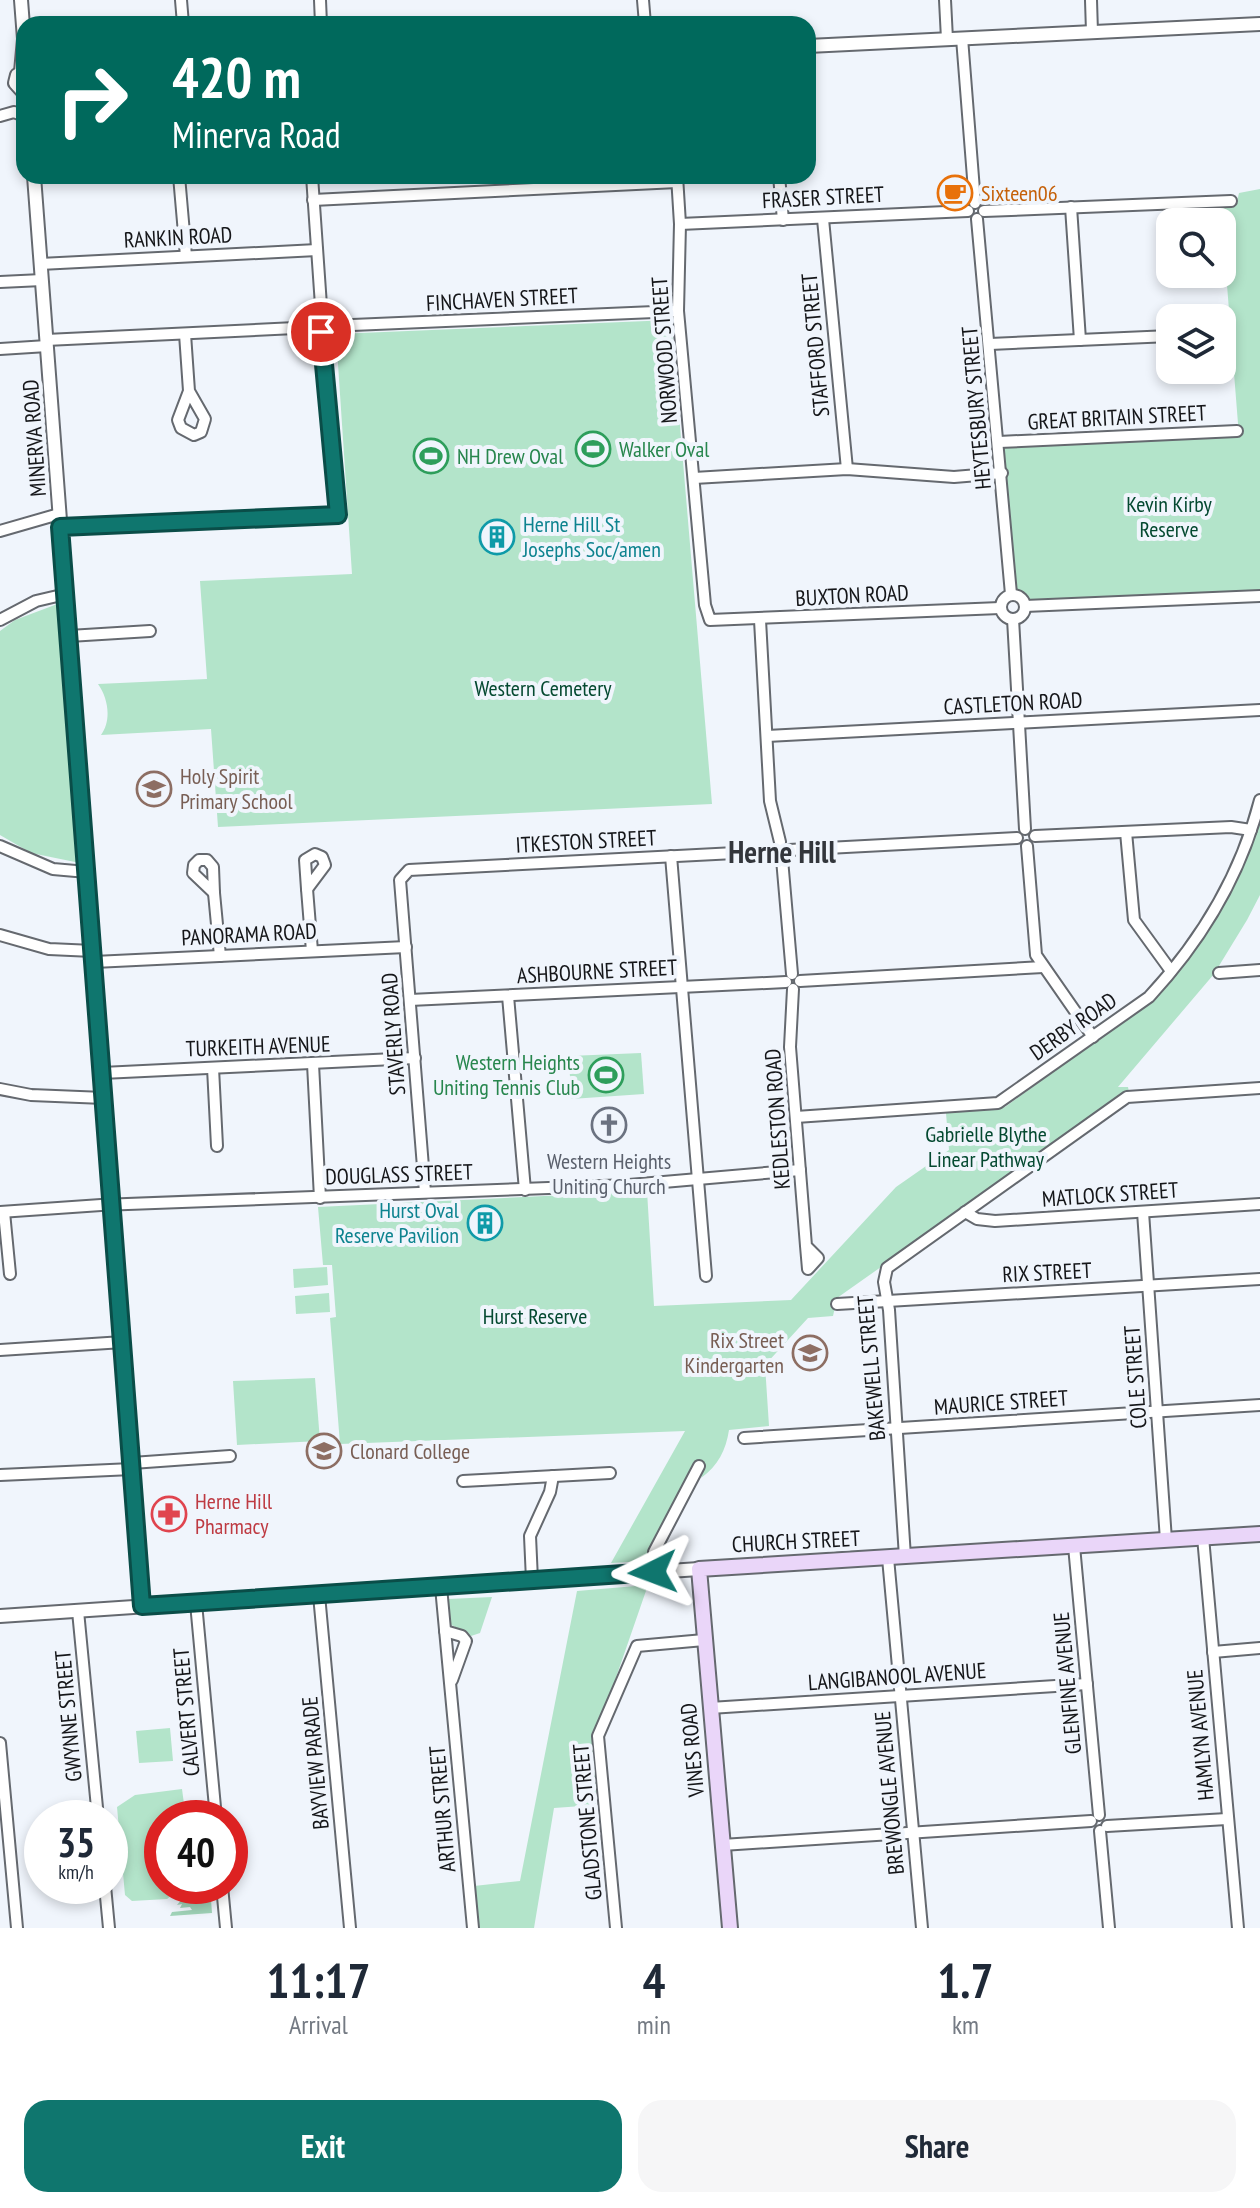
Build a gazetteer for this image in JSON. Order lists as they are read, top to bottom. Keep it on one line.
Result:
{"streets":{"main road":["CHURCH STREET","VINES ROAD"],"street":["FRASER STREET","RANKIN ROAD","FINCHAVEN STREET","STAFFORD STREET","NORWOOD STREET","HEYTESBURY STREET","GREAT BRITAIN STREET","MINERVA ROAD","BUXTON ROAD","CASTLETON ROAD","ITKESTON STREET","PANORAMA ROAD","ASHBOURNE STREET","DERBY ROAD","STAVERLY ROAD","TURKEITH AVENUE","KEDLESTON ROAD","DOUGLASS STREET","MATLOCK STREET","RIX STREET","BAKEWELL STREET","COLE STREET","MAURICE STREET","LANGIBANOOL AVENUE","GLENFINE AVENUE","CALVERT STREET","GWYNNE STREET","HAMLYN AVENUE","BAYVIEW PARADE","BREWONGLE AVENUE","ARTHUR STREET","GLADSTONE STREET"]},"crossings":[["FRASER STREET","STAFFORD STREET"],["FRASER STREET","NORWOOD STREET"],["FRASER STREET","HEYTESBURY STREET"],["RANKIN ROAD","MINERVA ROAD"],["FINCHAVEN STREET","NORWOOD STREET"],["FINCHAVEN STREET","MINERVA ROAD"],["NORWOOD STREET","BUXTON ROAD"],["HEYTESBURY STREET","GREAT BRITAIN STREET"],["HEYTESBURY STREET","BUXTON ROAD"],["MINERVA ROAD","PANORAMA ROAD"],["MINERVA ROAD","TURKEITH AVENUE"],["MINERVA ROAD","DOUGLASS STREET"],["MINERVA ROAD","CHURCH STREET"],["ITKESTON STREET","STAVERLY ROAD"],["PANORAMA ROAD","STAVERLY ROAD"],["ASHBOURNE STREET","STAVERLY ROAD"],["ASHBOURNE STREET","KEDLESTON ROAD"],["DERBY ROAD","KEDLESTON ROAD"],["STAVERLY ROAD","TURKEITH AVENUE"],["STAVERLY ROAD","DOUGLASS STREET"],["KEDLESTON ROAD","DOUGLASS STREET"],["MATLOCK STREET","BAKEWELL STREET"],["MATLOCK STREET","COLE STREET"],["RIX STREET","BAKEWELL STREET"],["RIX STREET","COLE STREET"],["BAKEWELL STREET","MAURICE STREET"],["BAKEWELL STREET","CHURCH STREET"],["COLE STREET","MAURICE STREET"],["COLE STREET","CHURCH STREET"],["CHURCH STREET","GLENFINE AVENUE"],["CHURCH STREET","CALVERT STREET"],["CHURCH STREET","GWYNNE STREET"],["CHURCH STREET","HAMLYN AVENUE"],["CHURCH STREET","VINES ROAD"],["CHURCH STREET","BAYVIEW PARADE"],["CHURCH STREET","BREWONGLE AVENUE"],["CHURCH STREET","ARTHUR STREET"],["LANGIBANOOL AVENUE","GLENFINE AVENUE"],["LANGIBANOOL AVENUE","VINES ROAD"],["LANGIBANOOL AVENUE","BREWONGLE AVENUE"],["VINES ROAD","GLADSTONE STREET"]],"districts":["Herne Hill"],"parks":["Kevin Kirby Reserve","Western Cemetery","Gabrielle Blythe Linear Pathway","Hurst Reserve"],"places":{"cafe":["Sixteen06"],"sports":["Walker Oval","NH Drew Oval","Western Heights Uniting Tennis Club"],"building":["Herne Hill St Josephs Soc/amen","Hurst Oval Reserve Pavilion"],"school or university":["Holy Spirit Primary School","Rix Street Kindergarten","Clonard College"],"church":["Western Heights Uniting Church"],"pharmacy":["Herne Hill Pharmacy"]},"page":{"turn":["420 m","Minerva Road"],"speed":"35 km/h","limit":"40","eta":["11:17","Arrival","4","min","1.7","km"],"buttons":["Exit","Share"]}}
